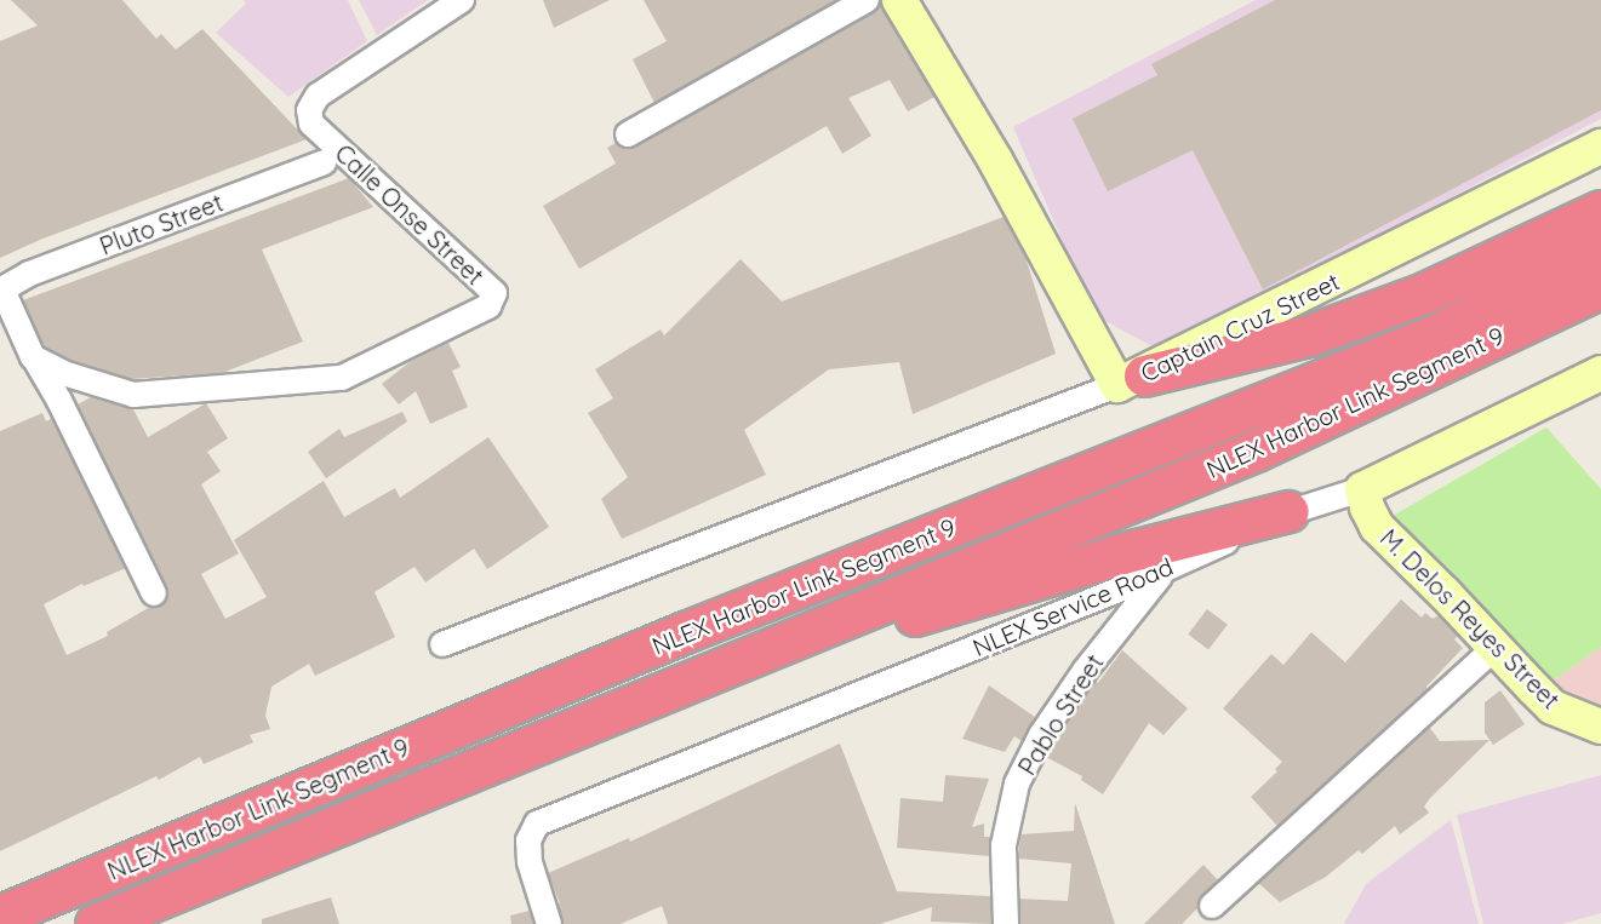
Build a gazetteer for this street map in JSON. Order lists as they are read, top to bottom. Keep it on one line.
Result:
{"streets":{"highway":["NLEX Harbor Link Segment 9"],"street":["Calle Onse Street","Pluto Street","Captain Cruz Street","NLEX Service Road","M. Delos Reyes Street","Pablo Street"]},"crossings":[["NLEX Service Road","M. Delos Reyes Street"],["NLEX Service Road","Pablo Street"]]}
